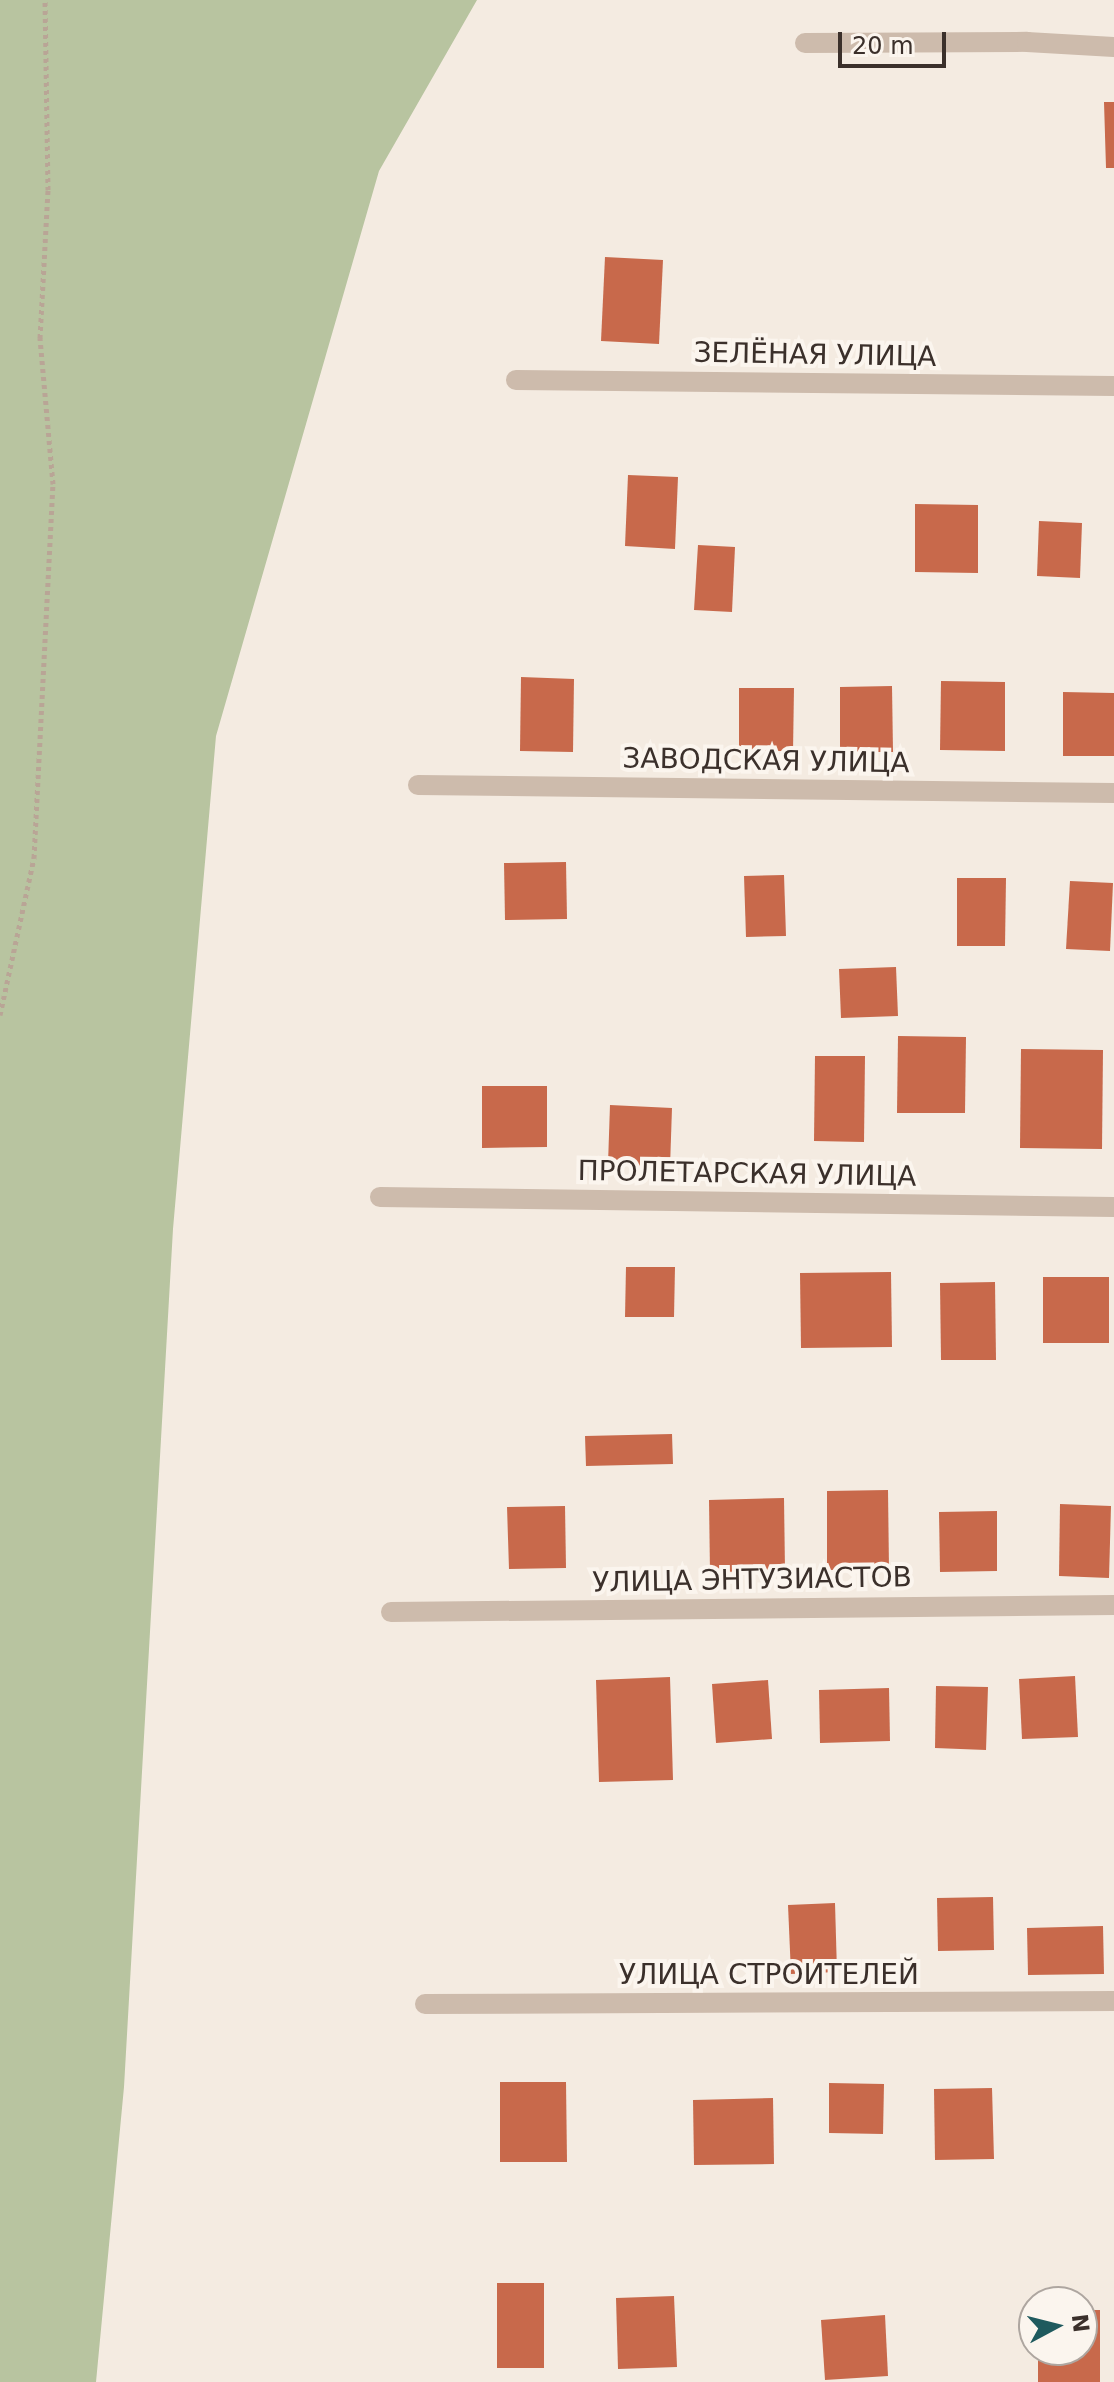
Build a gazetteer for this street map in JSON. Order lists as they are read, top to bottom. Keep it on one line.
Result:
{"streets":{"street":["ЗЕЛЁНАЯ УЛИЦА","ЗАВОДСКАЯ УЛИЦА","ПРОЛЕТАРСКАЯ УЛИЦА","УЛИЦА ЭНТУЗИАСТОВ","УЛИЦА СТРОИТЕЛЕЙ"]},"scale_bar":"20 m","north":"right"}
